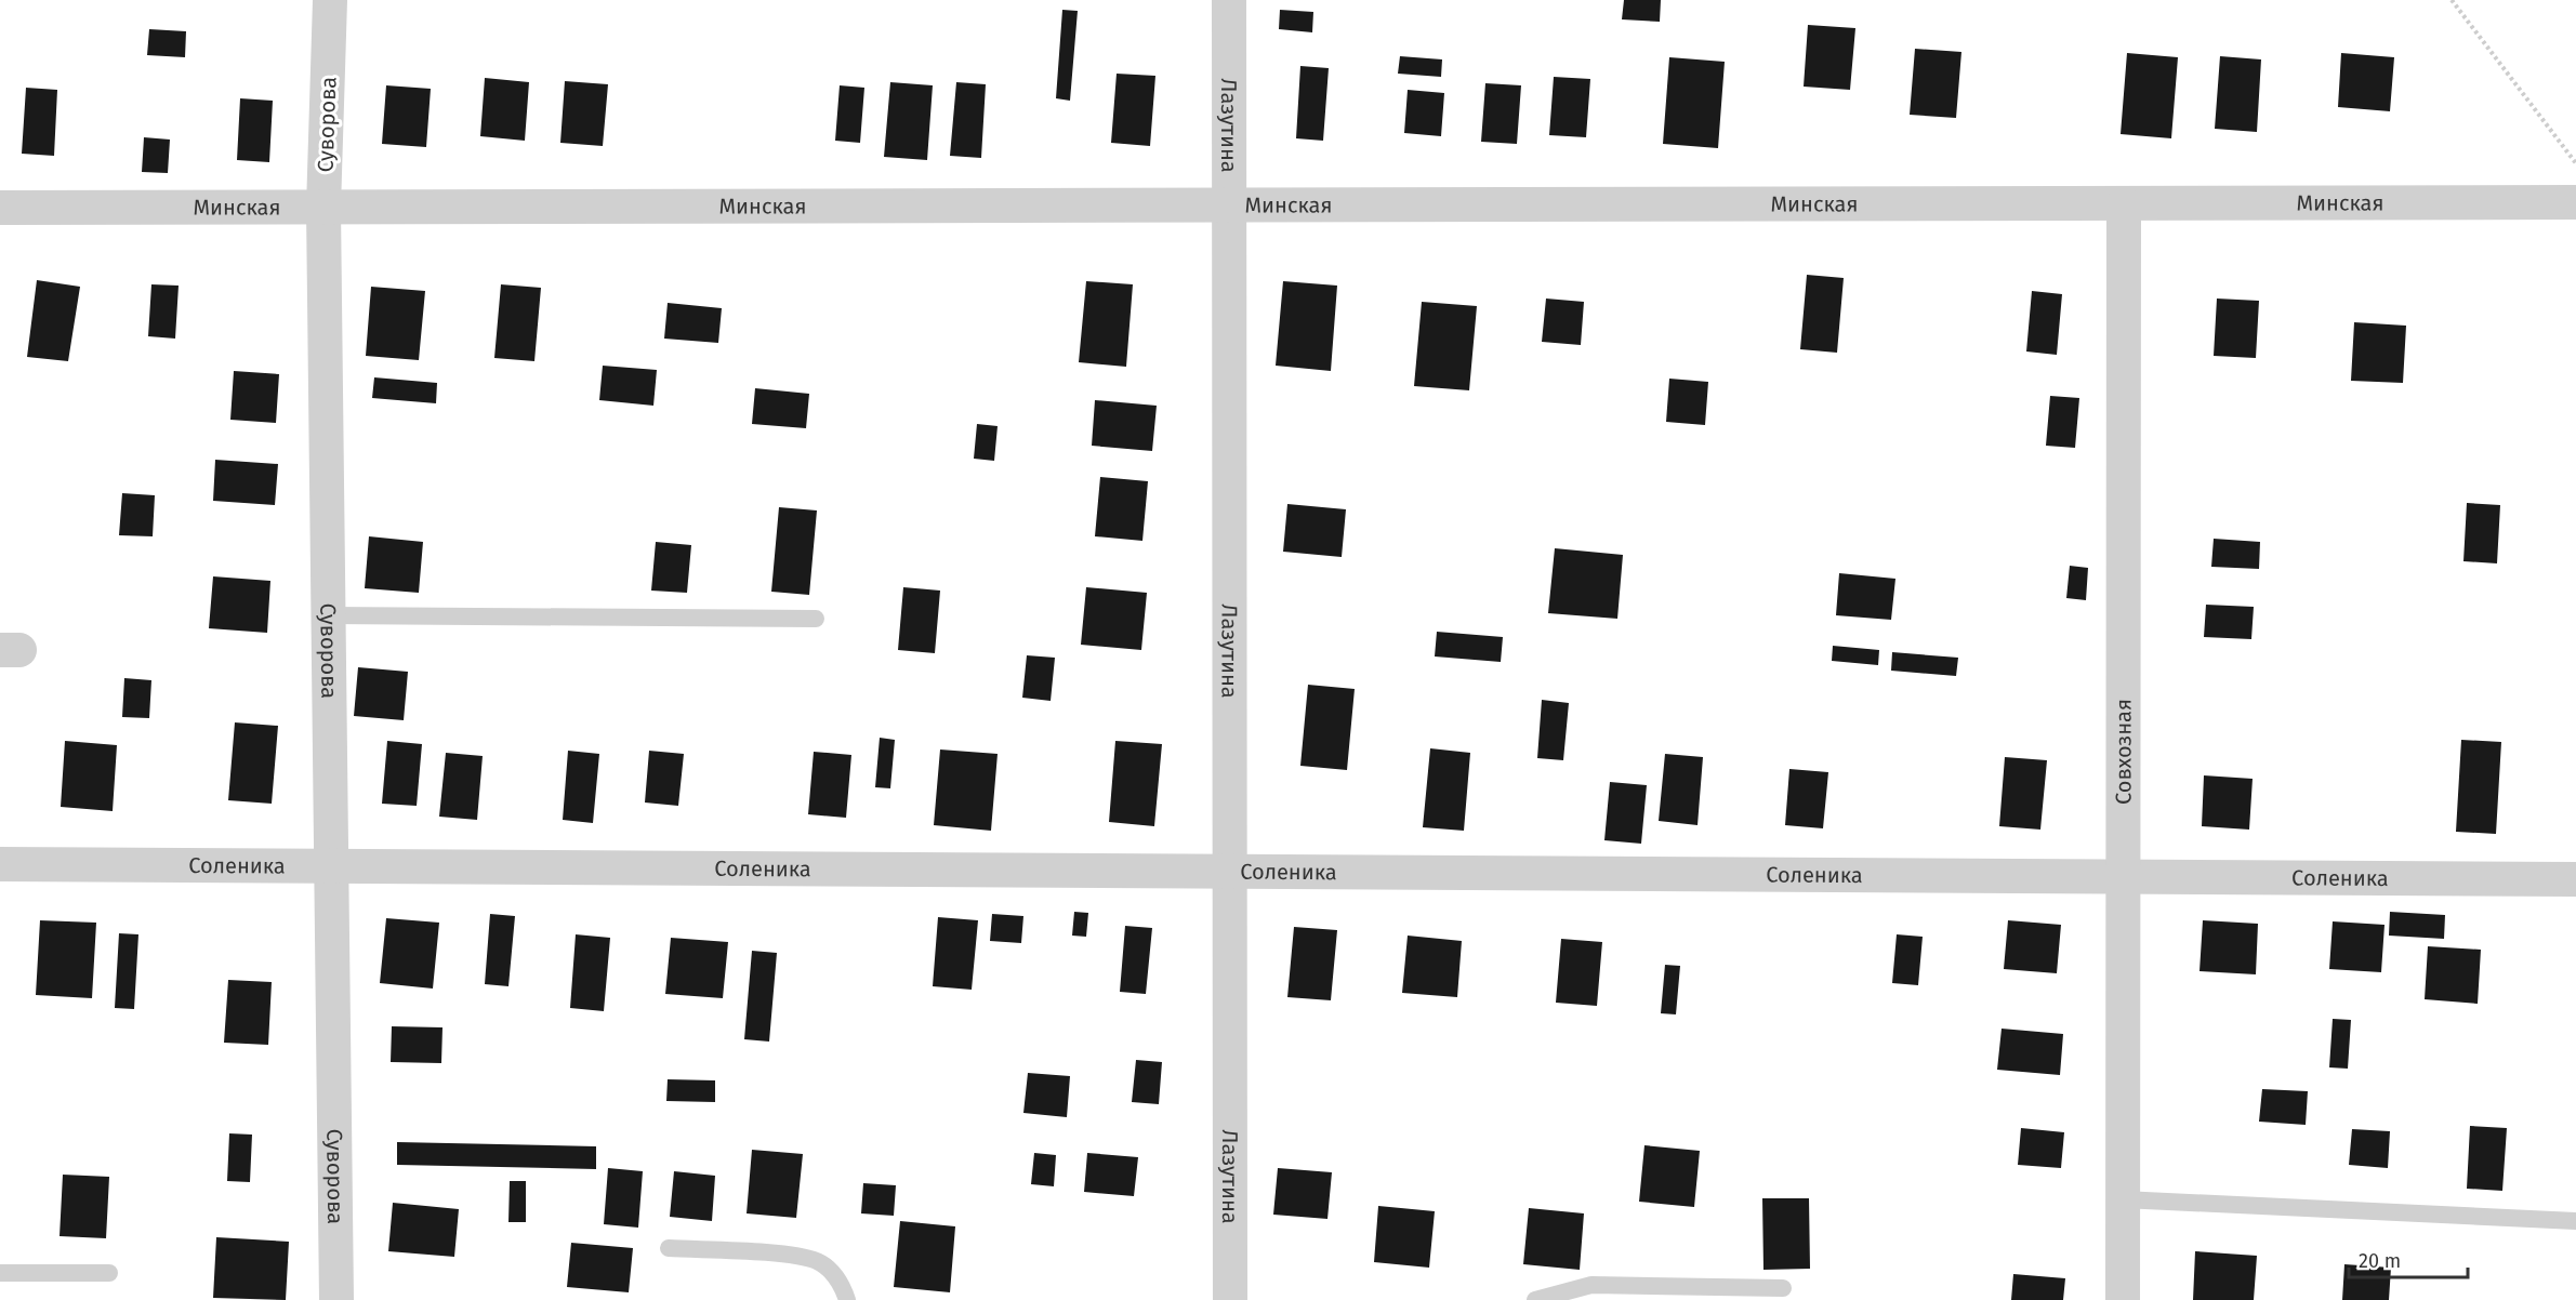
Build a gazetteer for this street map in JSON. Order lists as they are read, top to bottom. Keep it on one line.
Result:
{"streets":{"street":["Суворова","Лазутина","Минская","Совхозная","Соленика"]},"crossings":[["Суворова","Минская"],["Суворова","Соленика"],["Лазутина","Минская"],["Лазутина","Соленика"],["Минская","Совхозная"],["Совхозная","Соленика"]],"scale_bar":"20 m"}
